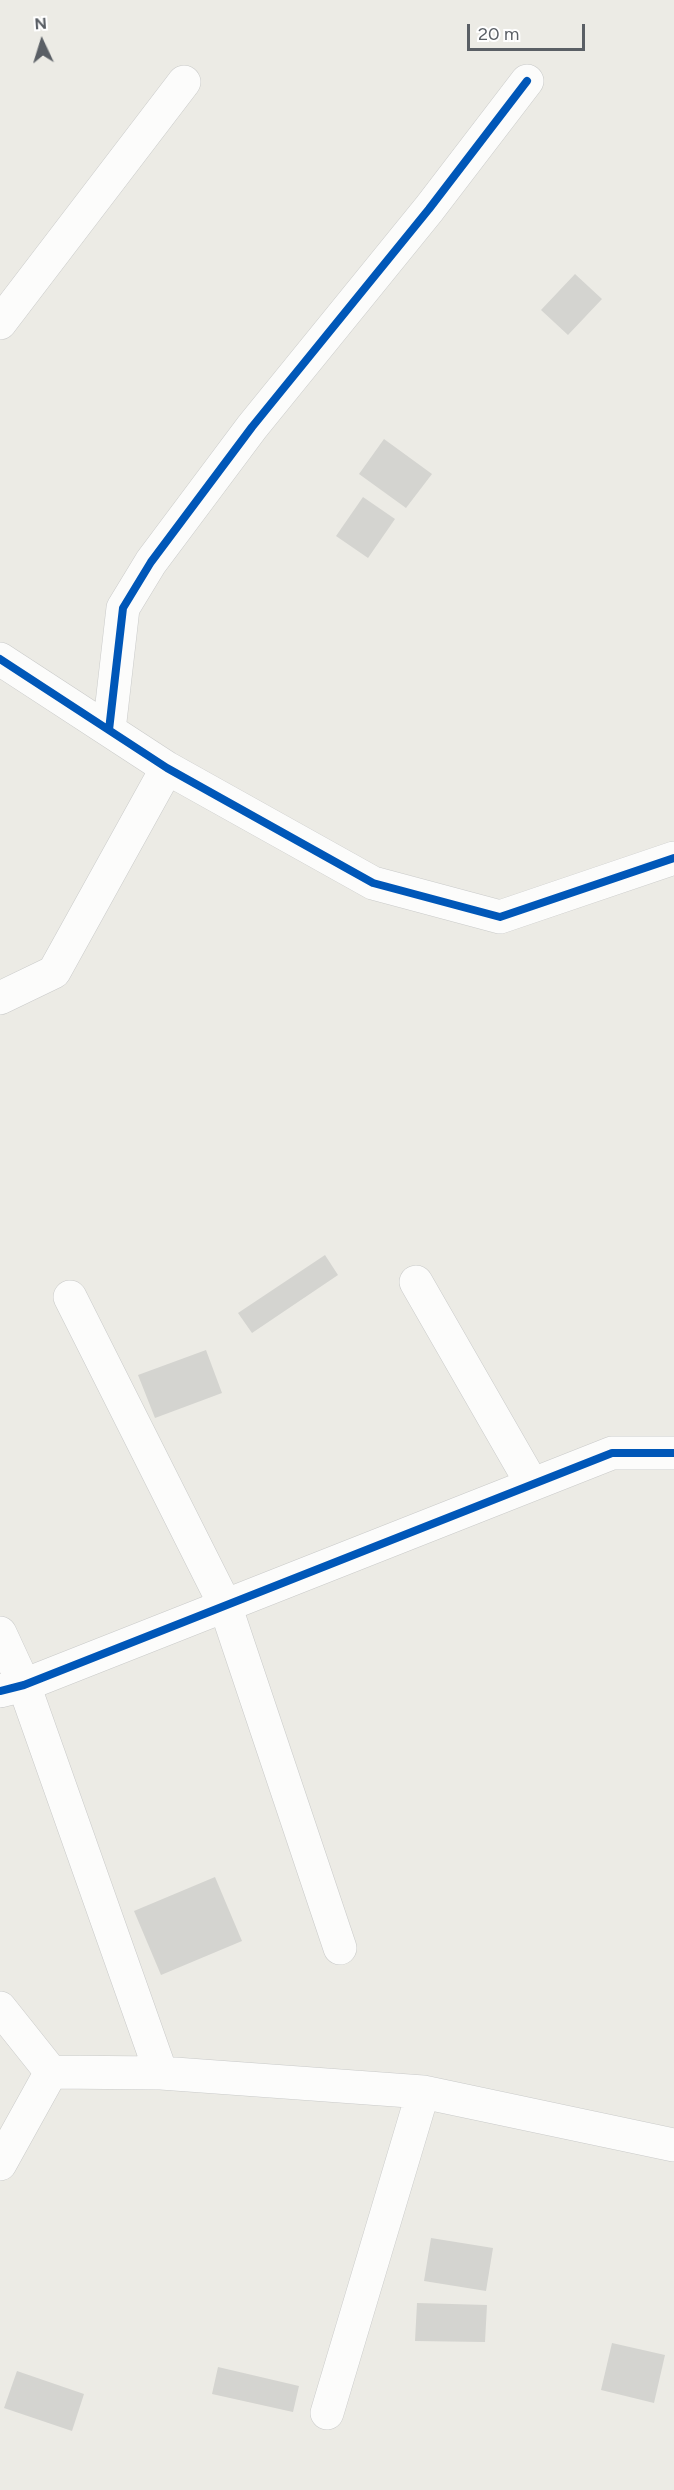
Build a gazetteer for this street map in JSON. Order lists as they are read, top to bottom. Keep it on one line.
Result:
{"scale_bar":"20 m","north":"top"}
